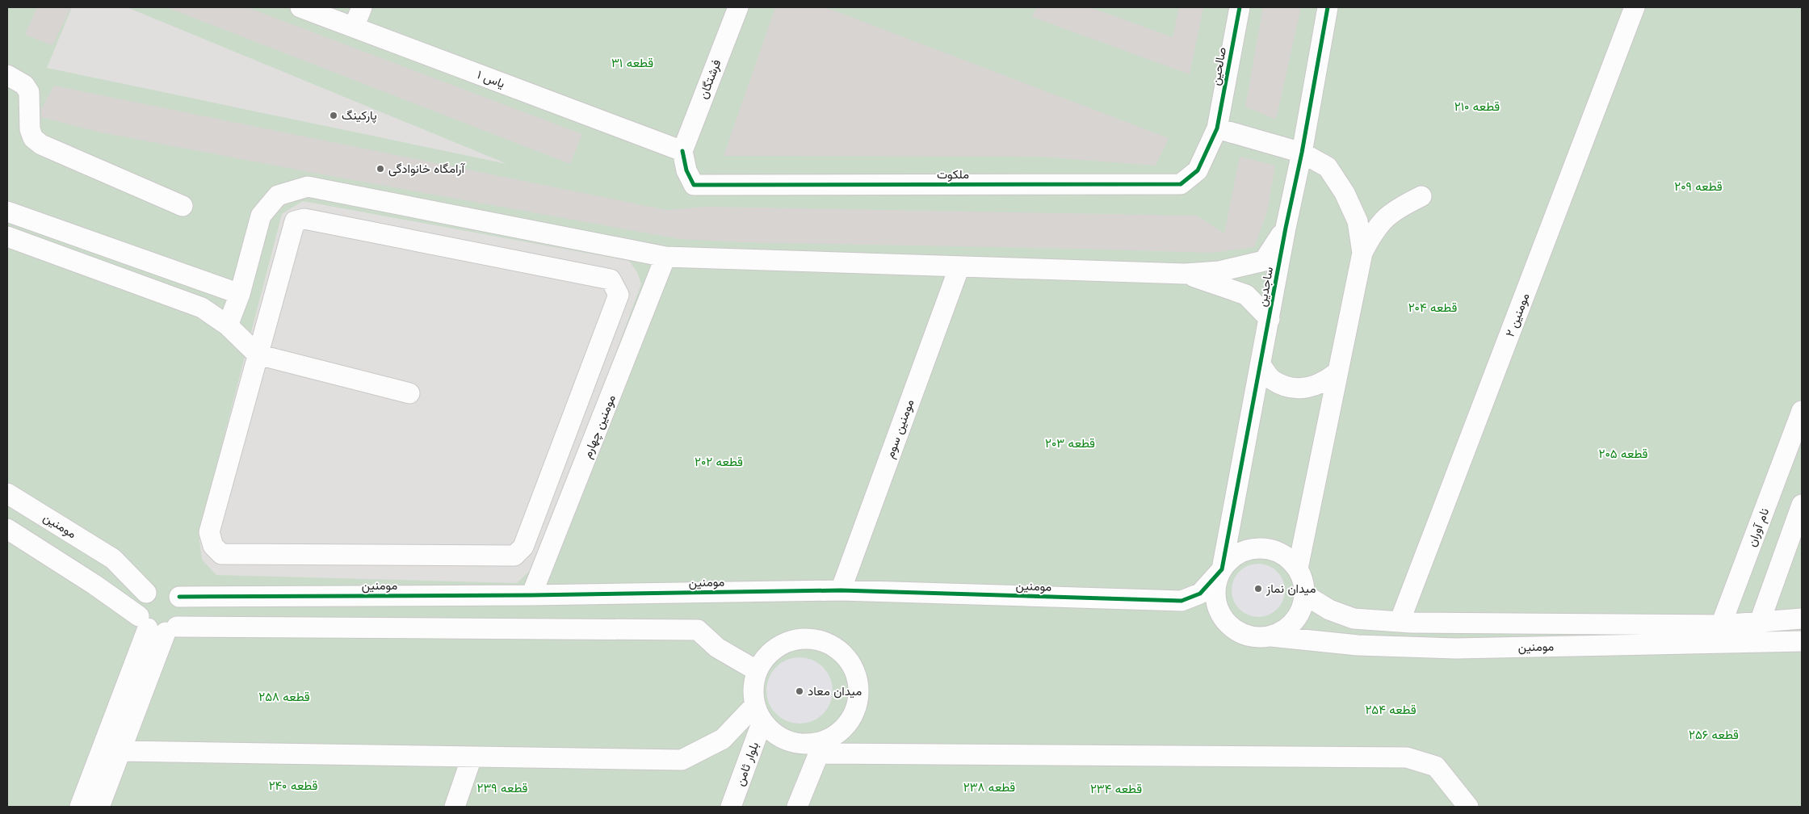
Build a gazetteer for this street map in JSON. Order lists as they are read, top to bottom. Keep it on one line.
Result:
{"streets":{"street":["صالحین","یاس ۱","فرشتگان","ملکوت","ساجدین","مومنین ۲","مومنین چهارم","مومنین سوم","مومنین","نام آوران","بلوار ثامن"]},"crossings":[["صالحین","ملکوت"],["یاس ۱","فرشتگان"],["یاس ۱","ملکوت"],["فرشتگان","ملکوت"],["ساجدین","مومنین"],["مومنین ۲","مومنین"],["مومنین چهارم","مومنین"],["مومنین سوم","مومنین"],["مومنین","نام آوران"]],"parks":["قطعه ۳۱","قطعه ۲۱۰","قطعه ۲۰۹","قطعه ۲۰۴","قطعه ۲۰۳","قطعه ۲۰۵","قطعه ۲۰۲","قطعه ۲۵۸","قطعه ۲۵۴","قطعه ۲۵۶","قطعه ۲۴۰","قطعه ۲۳۸","قطعه ۲۳۹","قطعه ۲۳۴"],"places":["پارکینگ","آرامگاه خانوادگی","میدان نماز","میدان معاد"]}
